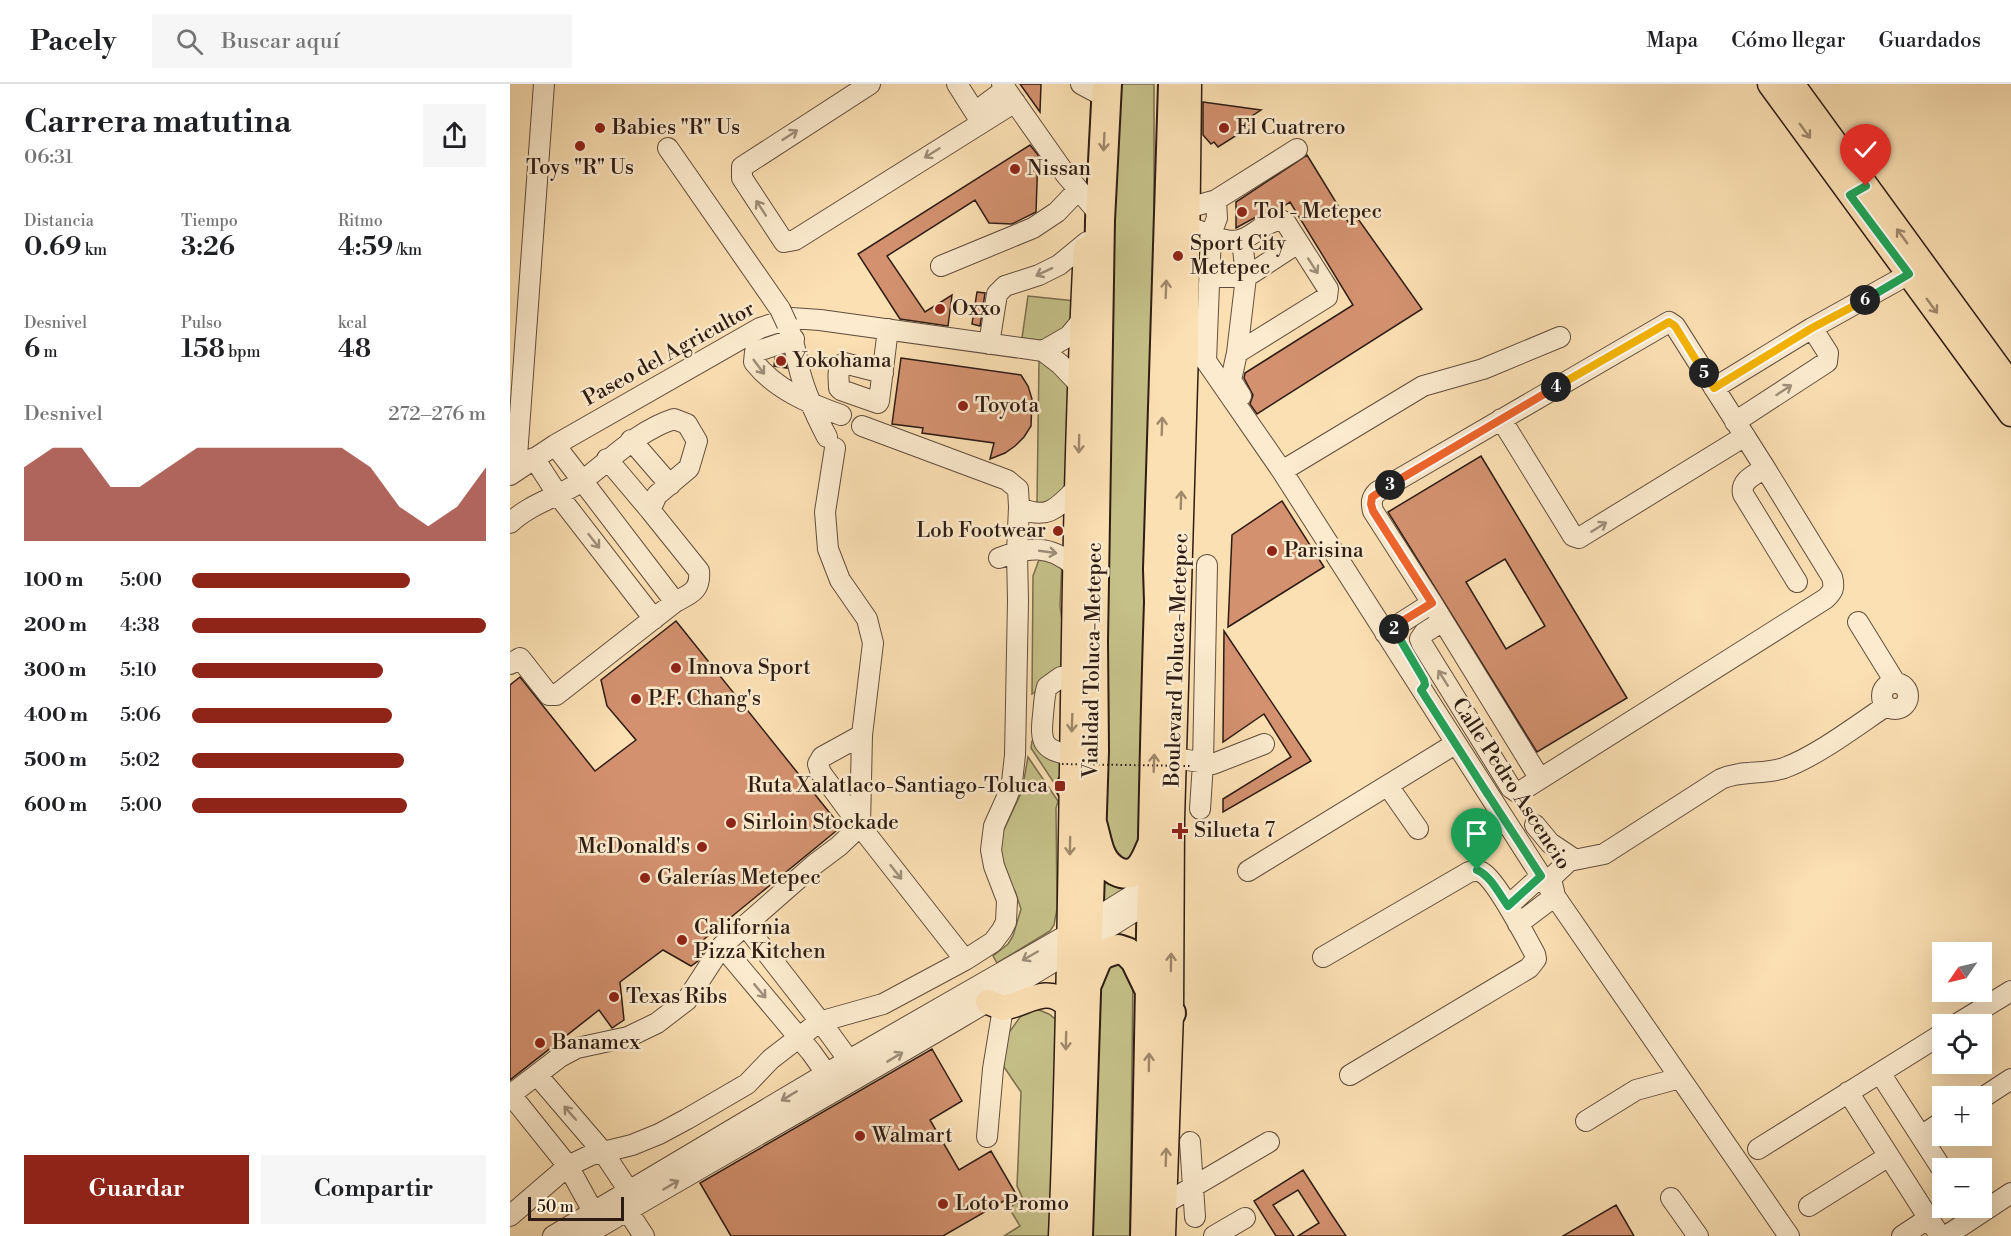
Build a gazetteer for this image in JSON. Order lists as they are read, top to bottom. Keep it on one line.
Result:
{"streets":{"highway":["Vialidad Toluca-Metepec"],"main road":["Boulevard Toluca-Metepec"],"street":["Paseo del Agricultor","Calle Pedro Ascencio"]},"places":{"other":["Babies \"R\" Us","El Cuatrero","Toys \"R\" Us","Nissan","Tol - Metepec","Sport City Metepec","Oxxo","Yokohama","Toyota","Lob Footwear","Parisina","Innova Sport","P.F. Chang's","Sirloin Stockade","McDonald's","Galerías Metepec","California Pizza Kitchen","Texas Ribs","Banamex","Walmart","Loto Promo"],"transit":["Ruta Xalatlaco-Santiago-Toluca"],"health":["Silueta 7"]},"scale_bar":"50 m","north":"bottom left","page":{"header":"Pacely","search":"Buscar aquí","nav":["Mapa","Cómo llegar","Guardados"],"heading":["Carrera matutina","06:31"],"stats":[["Distancia","0.69 km"],["Tiempo","3:26"],["Ritmo","4:59 /km"],["Desnivel","6 m"],["Pulso","158 bpm"],["kcal","48"]],"pins":["6","5","4","3","2"],"chart":["Desnivel","272–276 m"],"list":[{"name":"100 m","note":"5:00"},{"name":"200 m","note":"4:38"},{"name":"300 m","note":"5:10"},{"name":"400 m","note":"5:06"},{"name":"500 m","note":"5:02"},{"name":"600 m","note":"5:00"}],"map_buttons":["+","−"],"buttons":["Guardar","Compartir"],"scale":"50 m"}}
